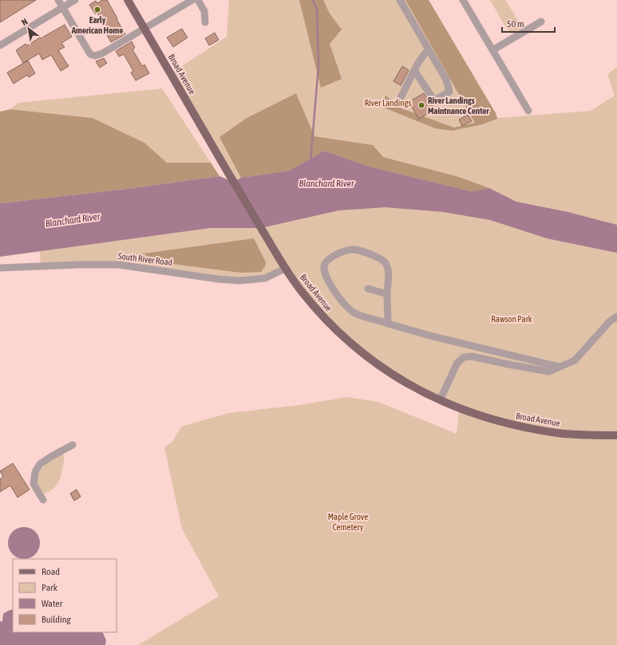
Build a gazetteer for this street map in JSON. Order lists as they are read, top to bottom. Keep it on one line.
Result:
{"streets":{"main road":["Broad Avenue"],"street":["South River Road"]},"crossings":[["Broad Avenue","South River Road"]],"water":["Blanchard River"],"parks":["River Landings","Rawson Park","Maple Grove Cemetery"],"places":["Early American Home","River Landings Maintnance Center"],"legend":["Road","Park","Water","Building"],"scale_bar":"50 m","north":"top left"}
